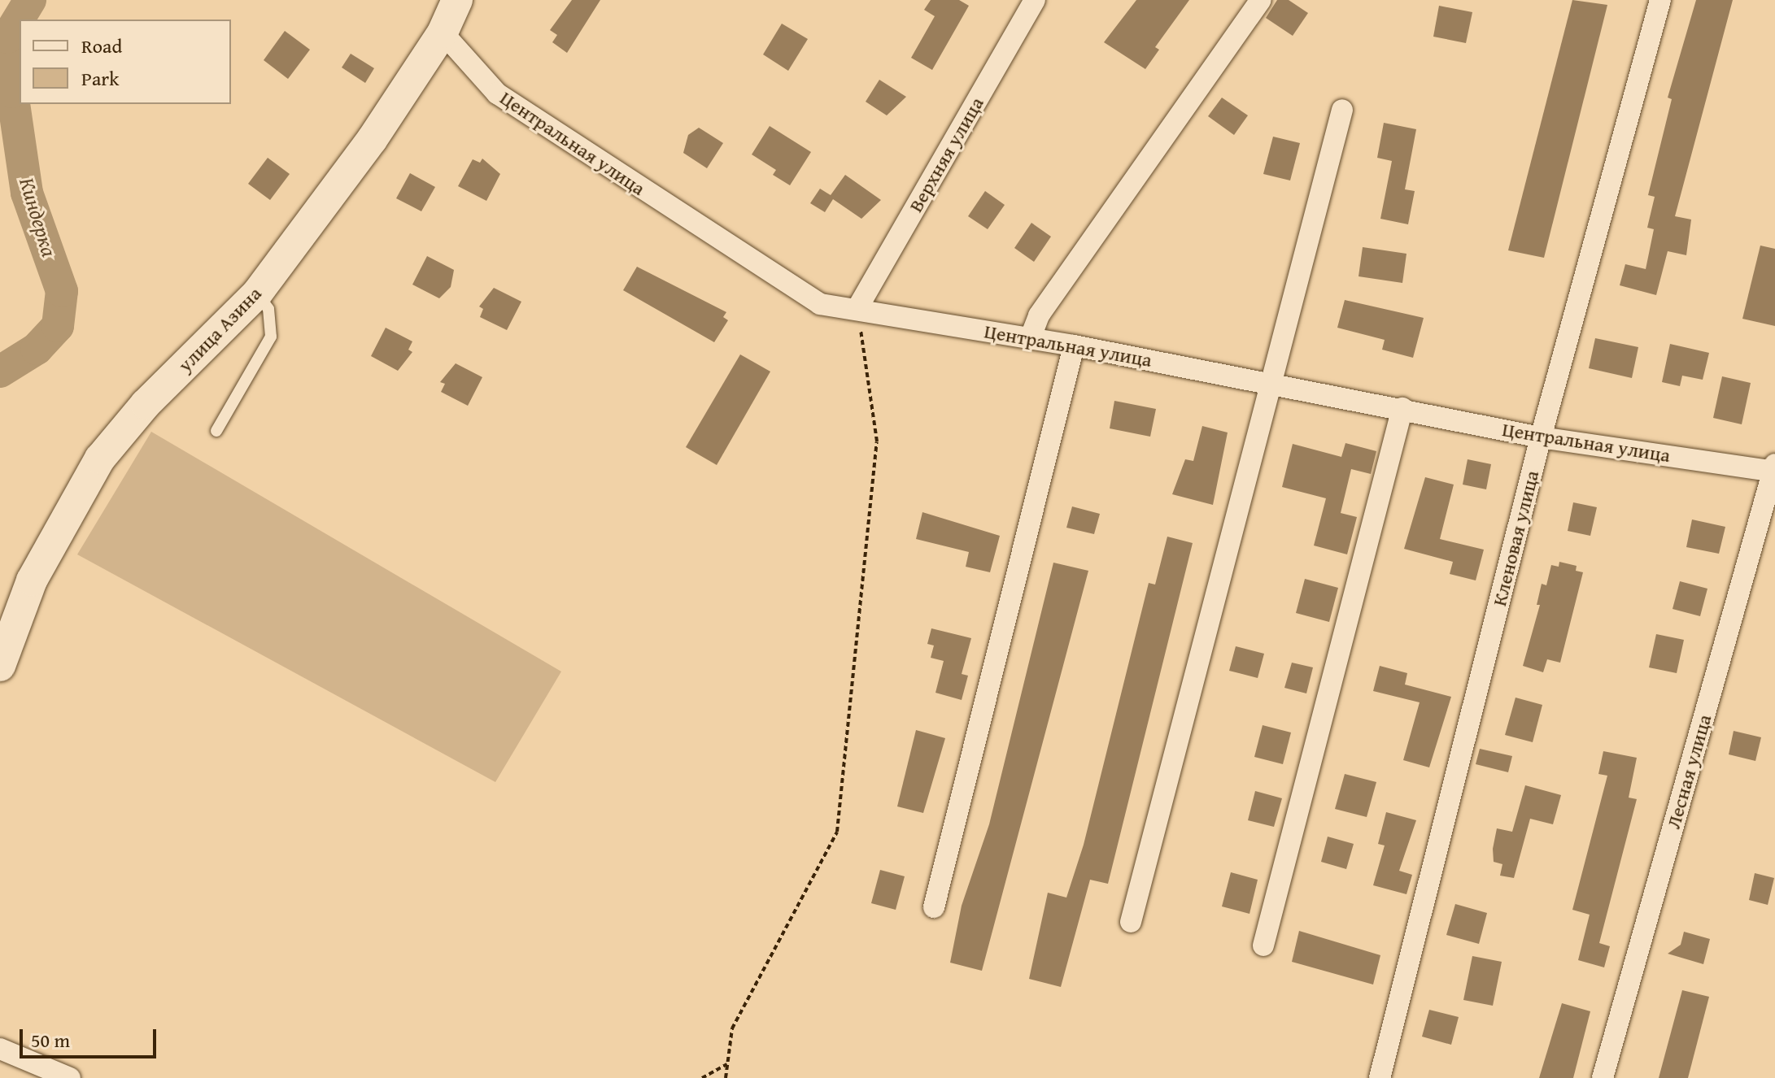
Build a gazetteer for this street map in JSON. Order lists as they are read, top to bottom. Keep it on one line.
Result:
{"streets":{"street":["Центральная улица","Верхняя улица","улица Азина","Кленовая улица","Лесная улица"]},"crossings":[["Центральная улица","Верхняя улица"],["Центральная улица","улица Азина"],["Центральная улица","Кленовая улица"],["Центральная улица","Лесная улица"]],"water":["Киндерка"],"legend":["Road","Park"],"scale_bar":"50 m"}
